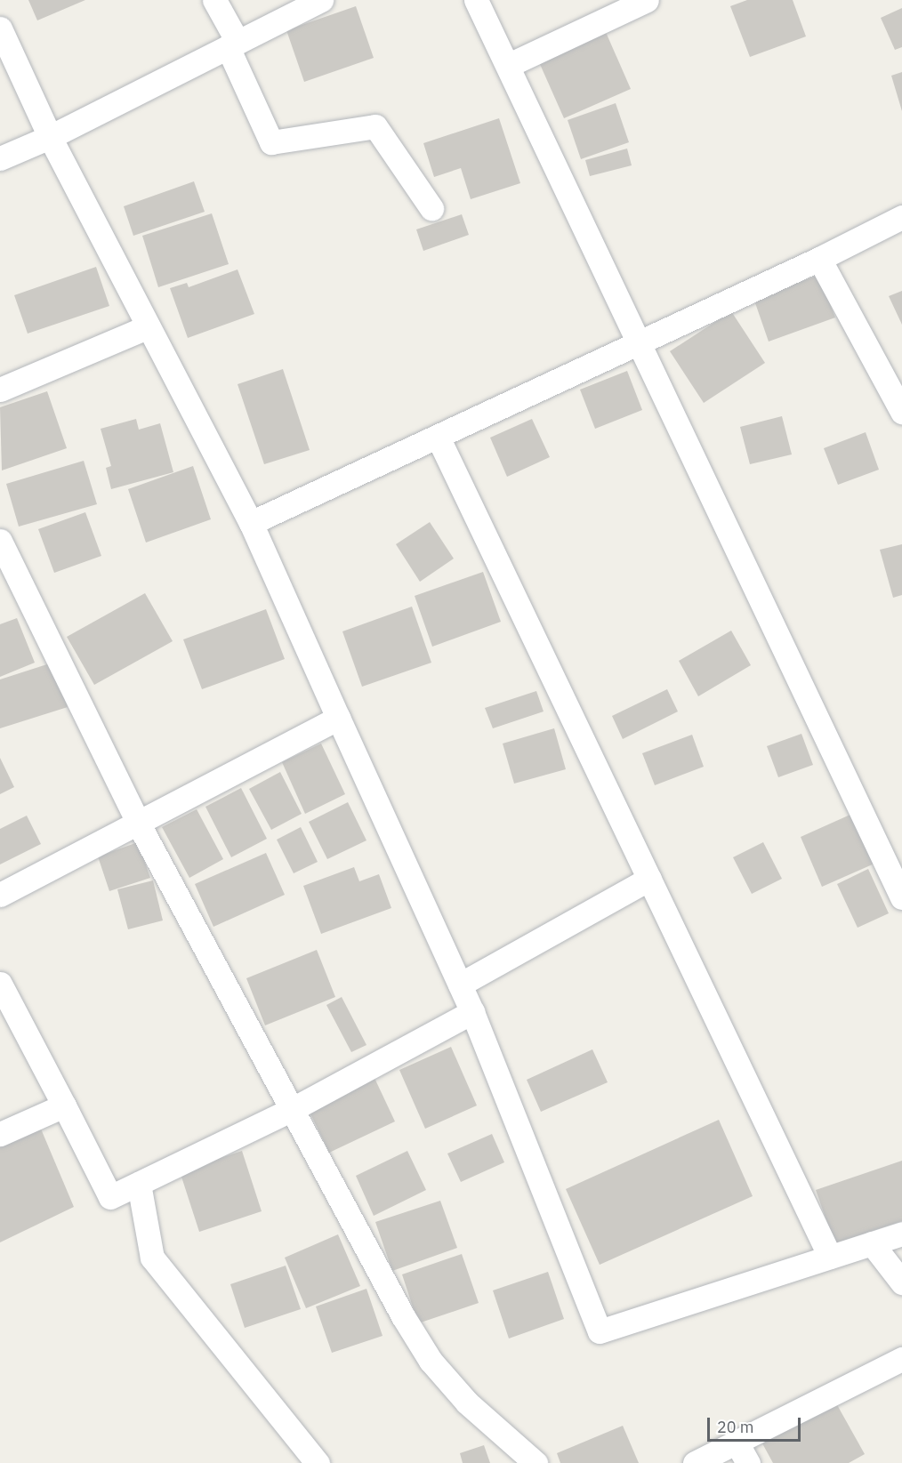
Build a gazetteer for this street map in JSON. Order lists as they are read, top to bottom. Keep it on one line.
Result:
{"scale_bar":"20 m"}
